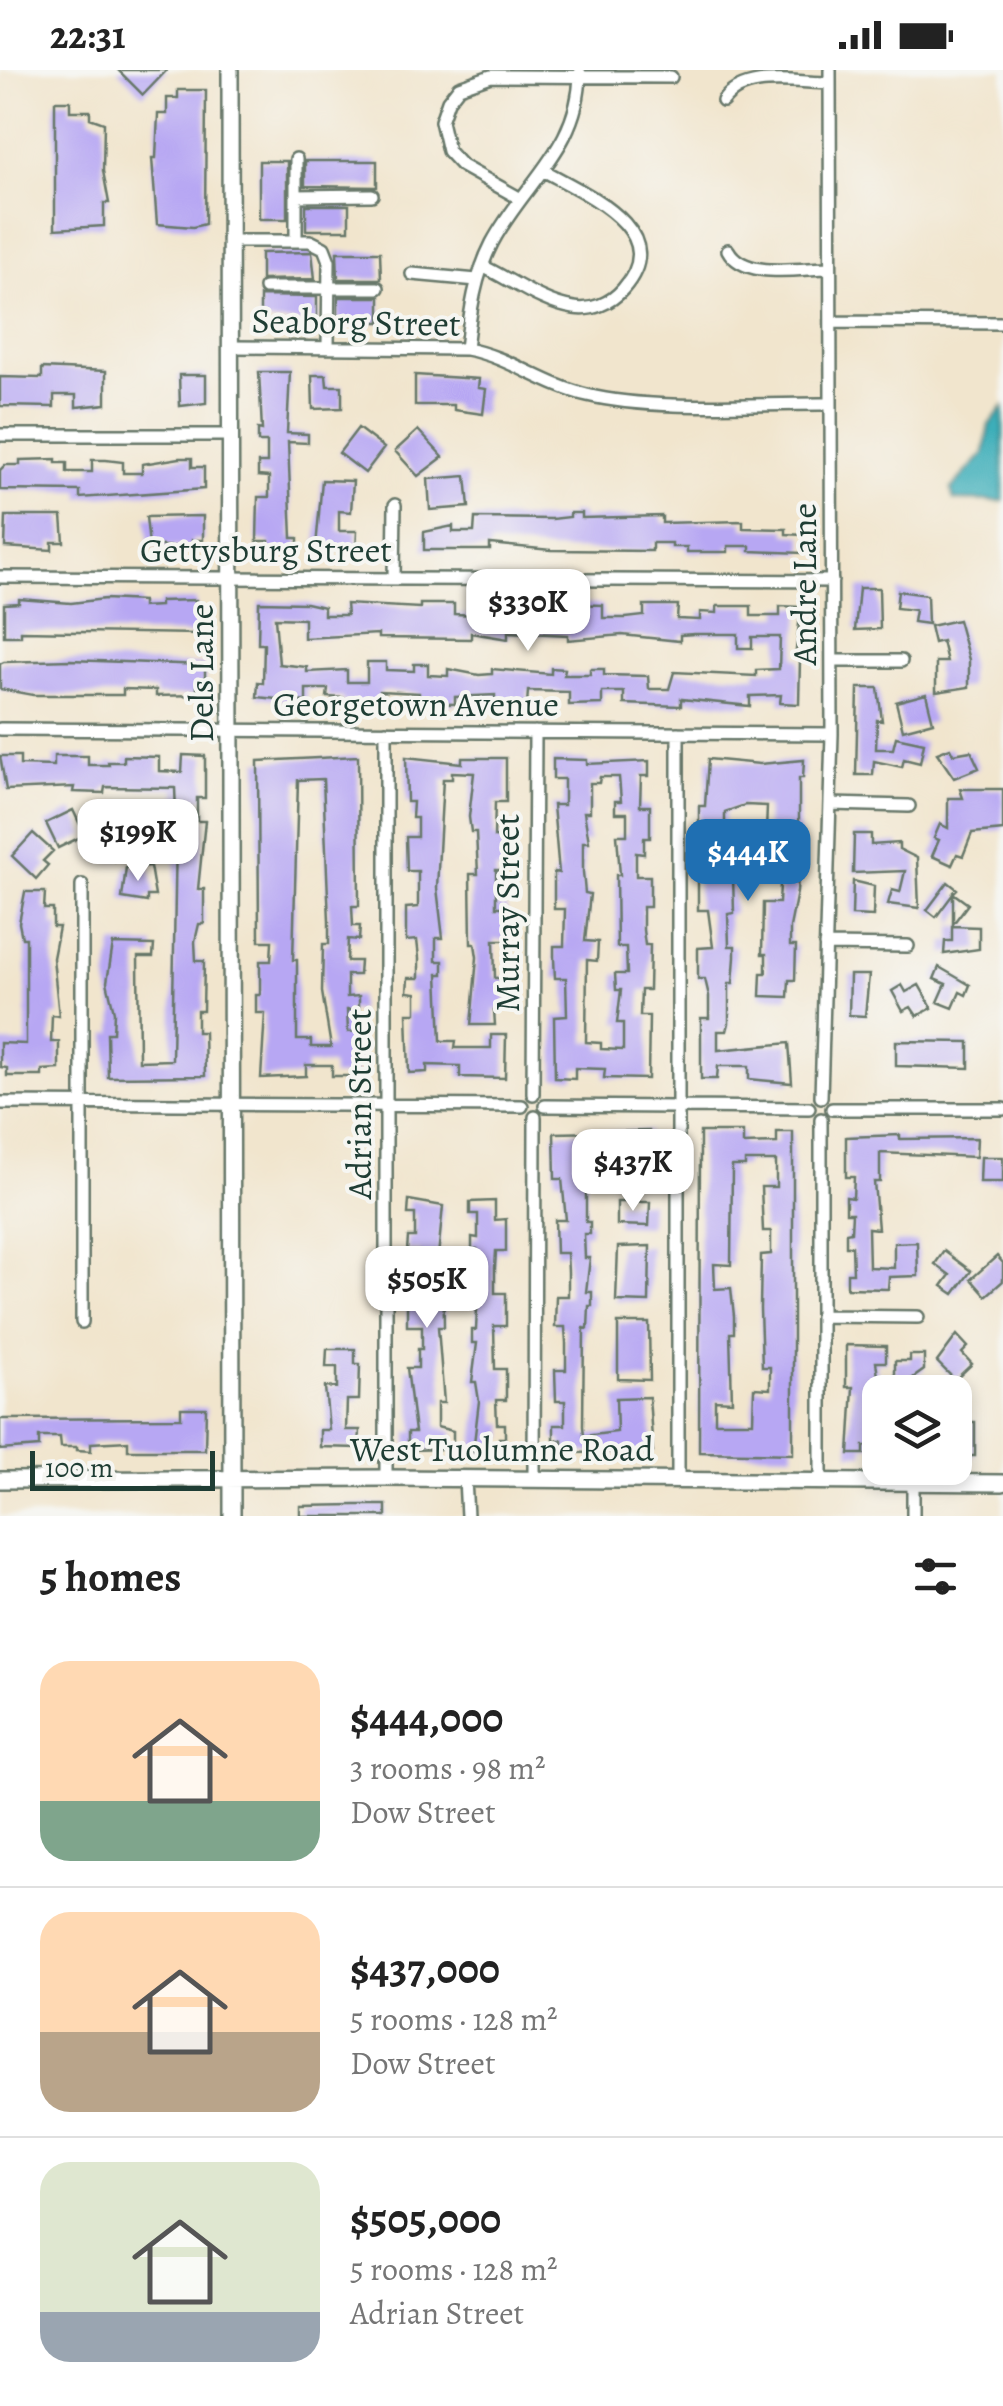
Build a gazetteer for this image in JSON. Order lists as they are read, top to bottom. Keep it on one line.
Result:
{"streets":{"street":["Seaborg Street","Gettysburg Street","Andre Lane","Dels Lane","Georgetown Avenue","Murray Street","Adrian Street","West Tuolumne Road"]},"crossings":[["Seaborg Street","Andre Lane"],["Seaborg Street","Dels Lane"],["Gettysburg Street","Andre Lane"],["Gettysburg Street","Dels Lane"],["Andre Lane","Georgetown Avenue"],["Dels Lane","Georgetown Avenue"],["Dels Lane","West Tuolumne Road"],["Georgetown Avenue","Murray Street"],["Georgetown Avenue","Adrian Street"],["Adrian Street","West Tuolumne Road"]],"scale_bar":"100 m","page":{"status":"22:31","price":["$330K","$199K","$444K","$437K","$505K"],"scale":"100 m","heading":"5 homes","list":[{"name":"$444,000","note":"3 rooms · 98 m² · Dow Street"},{"name":"$437,000","note":"5 rooms · 128 m² · Dow Street"},{"name":"$505,000","note":"5 rooms · 128 m² · Adrian Street"}]}}
